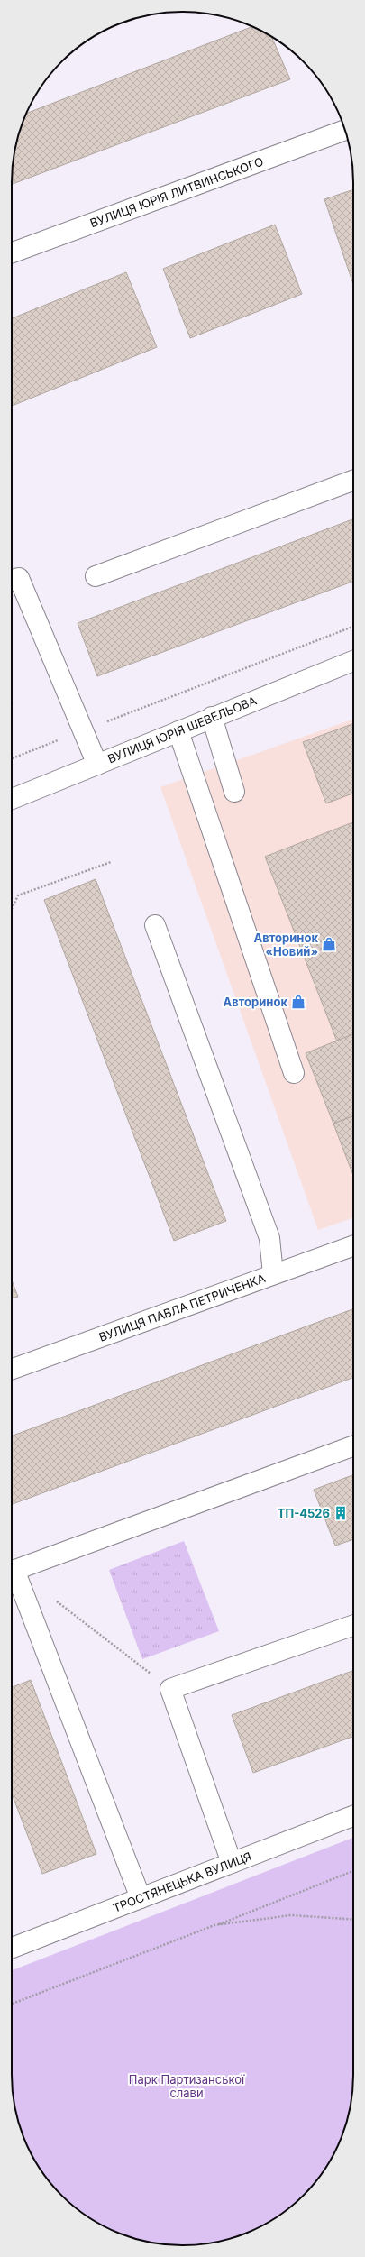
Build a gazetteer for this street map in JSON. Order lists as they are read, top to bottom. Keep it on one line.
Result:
{"streets":{"street":["ВУЛИЦЯ ЮРІЯ ЛИТВИНСЬКОГО","ВУЛИЦЯ ЮРІЯ ШЕВЕЛЬОВА","ВУЛИЦЯ ПАВЛА ПЕТРИЧЕНКА","ТРОСТЯНЕЦЬКА ВУЛИЦЯ"]},"parks":["Парк Партизанської слави"],"places":{"shop":["Авторинок «Новий»","Авторинок"],"building":["ТП-4526"]}}
